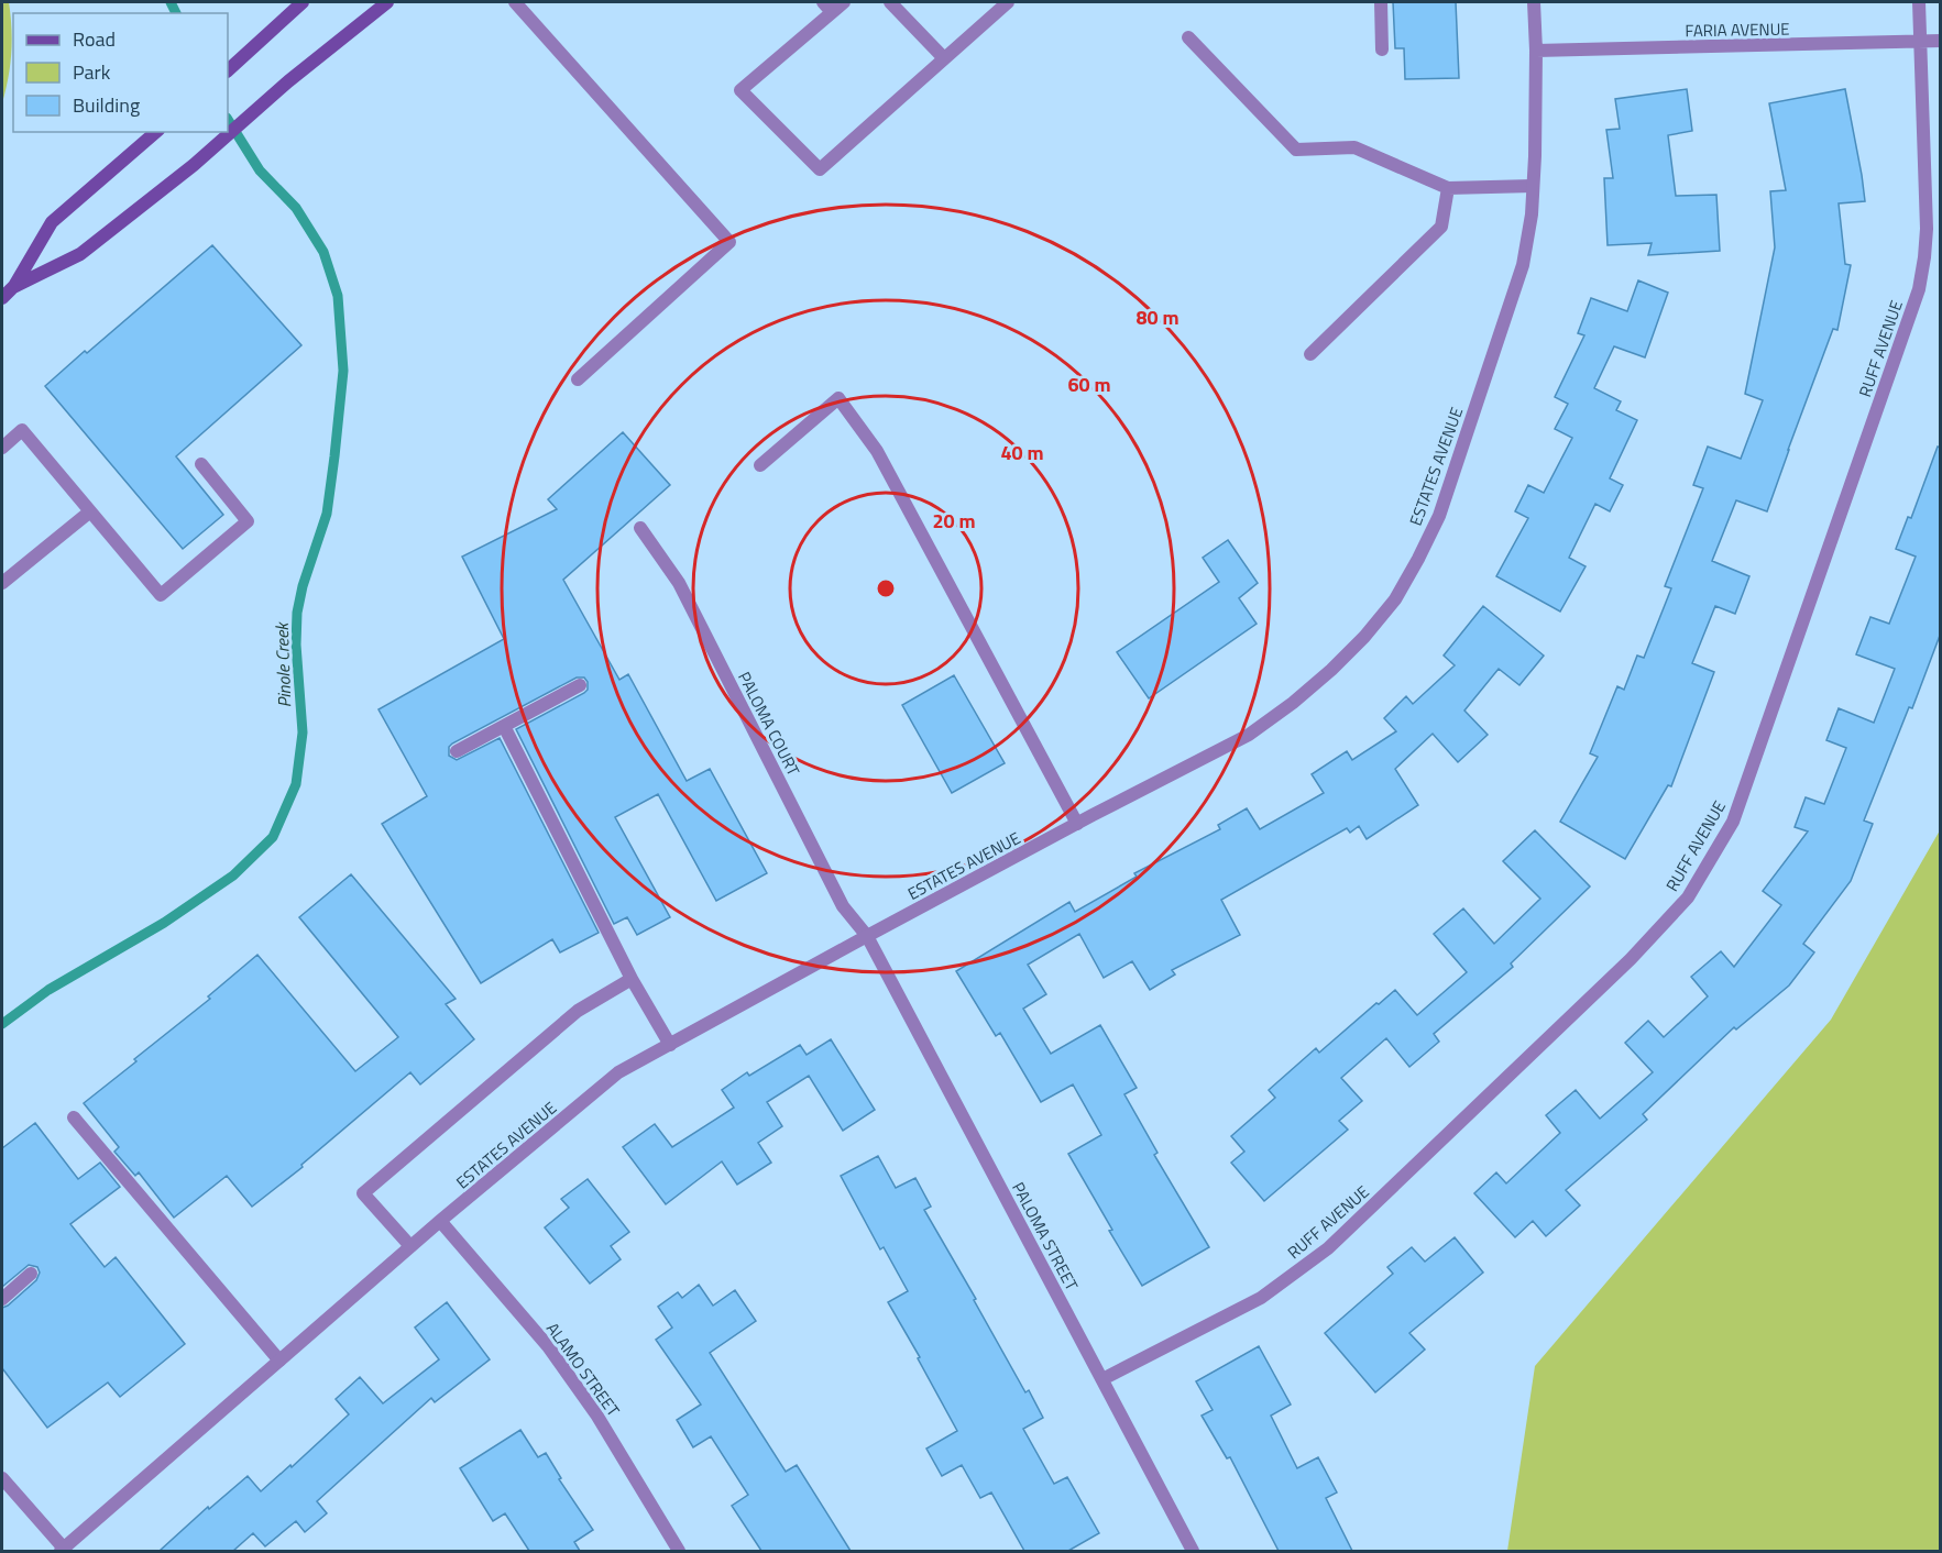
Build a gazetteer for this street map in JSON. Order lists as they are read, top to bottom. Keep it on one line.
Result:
{"streets":{"street":["FARIA AVENUE","RUFF AVENUE","ESTATES AVENUE","PALOMA COURT","PALOMA STREET","ALAMO STREET"]},"crossings":[["FARIA AVENUE","RUFF AVENUE"],["FARIA AVENUE","ESTATES AVENUE"],["RUFF AVENUE","PALOMA STREET"],["ESTATES AVENUE","PALOMA COURT"],["ESTATES AVENUE","PALOMA STREET"],["ESTATES AVENUE","ALAMO STREET"],["PALOMA COURT","PALOMA STREET"]],"water":["Pinole Creek"],"legend":["Road","Park","Building"],"rings":["80 m","60 m","40 m","20 m"]}
